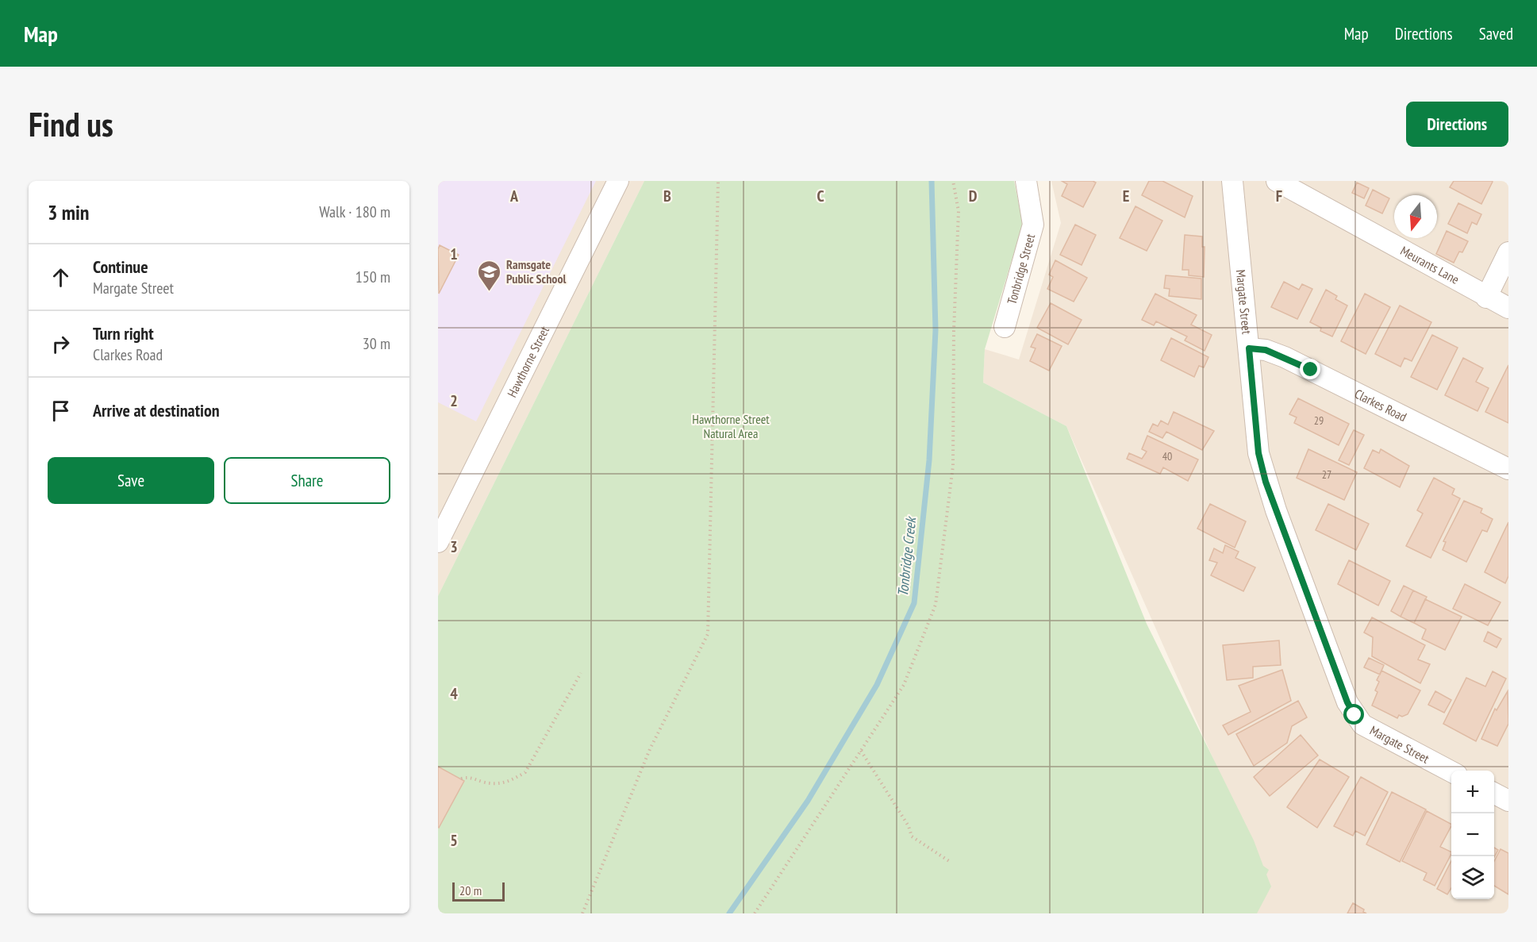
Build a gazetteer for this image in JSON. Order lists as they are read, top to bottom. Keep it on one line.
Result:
{"streets":{"street":["Meurants Lane","Tonbridge Street","Margate Street","Hawthorne Street","Clarkes Road"]},"crossings":[["Margate Street","Clarkes Road"]],"water":["Tonbridge Creek"],"parks":["Hawthorne Street Natural Area"],"places":{"school or university":["Ramsgate Public School"]},"house_numbers":["29","40","27"],"scale_bar":"20 m","north":"bottom","page":{"header":"Map","nav":["Map","Directions","Saved"],"buttons":["Directions",["Save","Share"]],"title":"Find us","heading":["3 min","Walk · 180 m"],"list":[["Continue","Margate Street","150 m"],["Turn right","Clarkes Road","30 m"],"Arrive at destination"],"map_buttons":["+","−"],"scale":"20 m"},"grid":{"columns":["A","B","C","D","E","F"],"rows":["1","2","3","4","5"]}}
